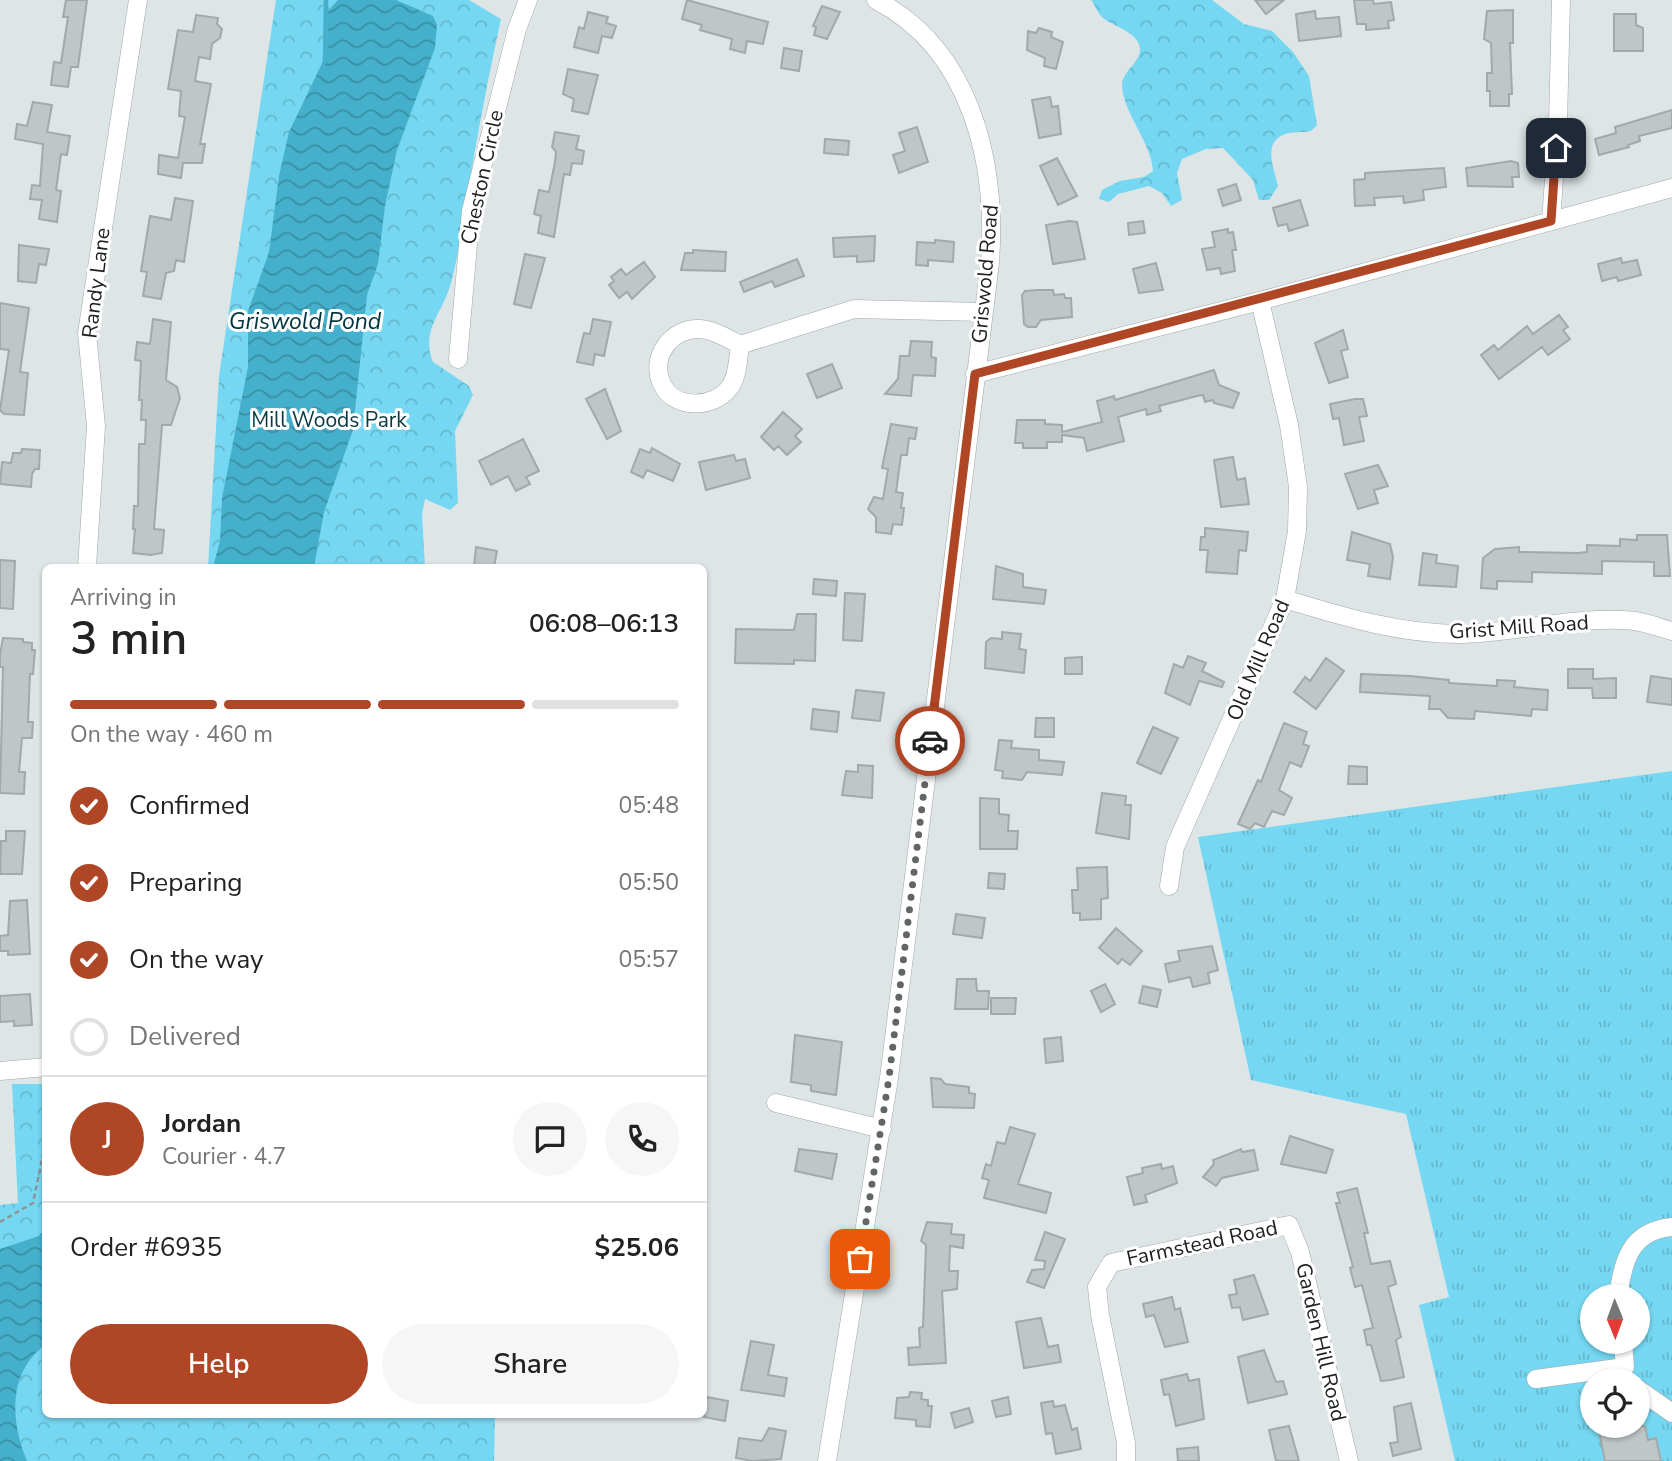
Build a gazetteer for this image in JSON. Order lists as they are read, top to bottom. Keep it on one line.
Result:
{"streets":{"street":["Cheston Circle","Griswold Road","Randy Lane","Grist Mill Road","Old Mill Road","Farmstead Road","Garden Hill Road"]},"crossings":[["Grist Mill Road","Old Mill Road"],["Farmstead Road","Garden Hill Road"]],"water":["Griswold Pond"],"parks":["Mill Woods Park"],"north":"bottom","page":{"heading":["3 min","Arriving in","06:08–06:13"],"panel":["Jordan","Courier · 4.7","Order #6935","$25.06"],"bar":"On the way · 460 m","list":[["Confirmed","05:48"],["Preparing","05:50"],["On the way","05:57"],"Delivered"],"round":"J","buttons":["Help","Share"]}}
